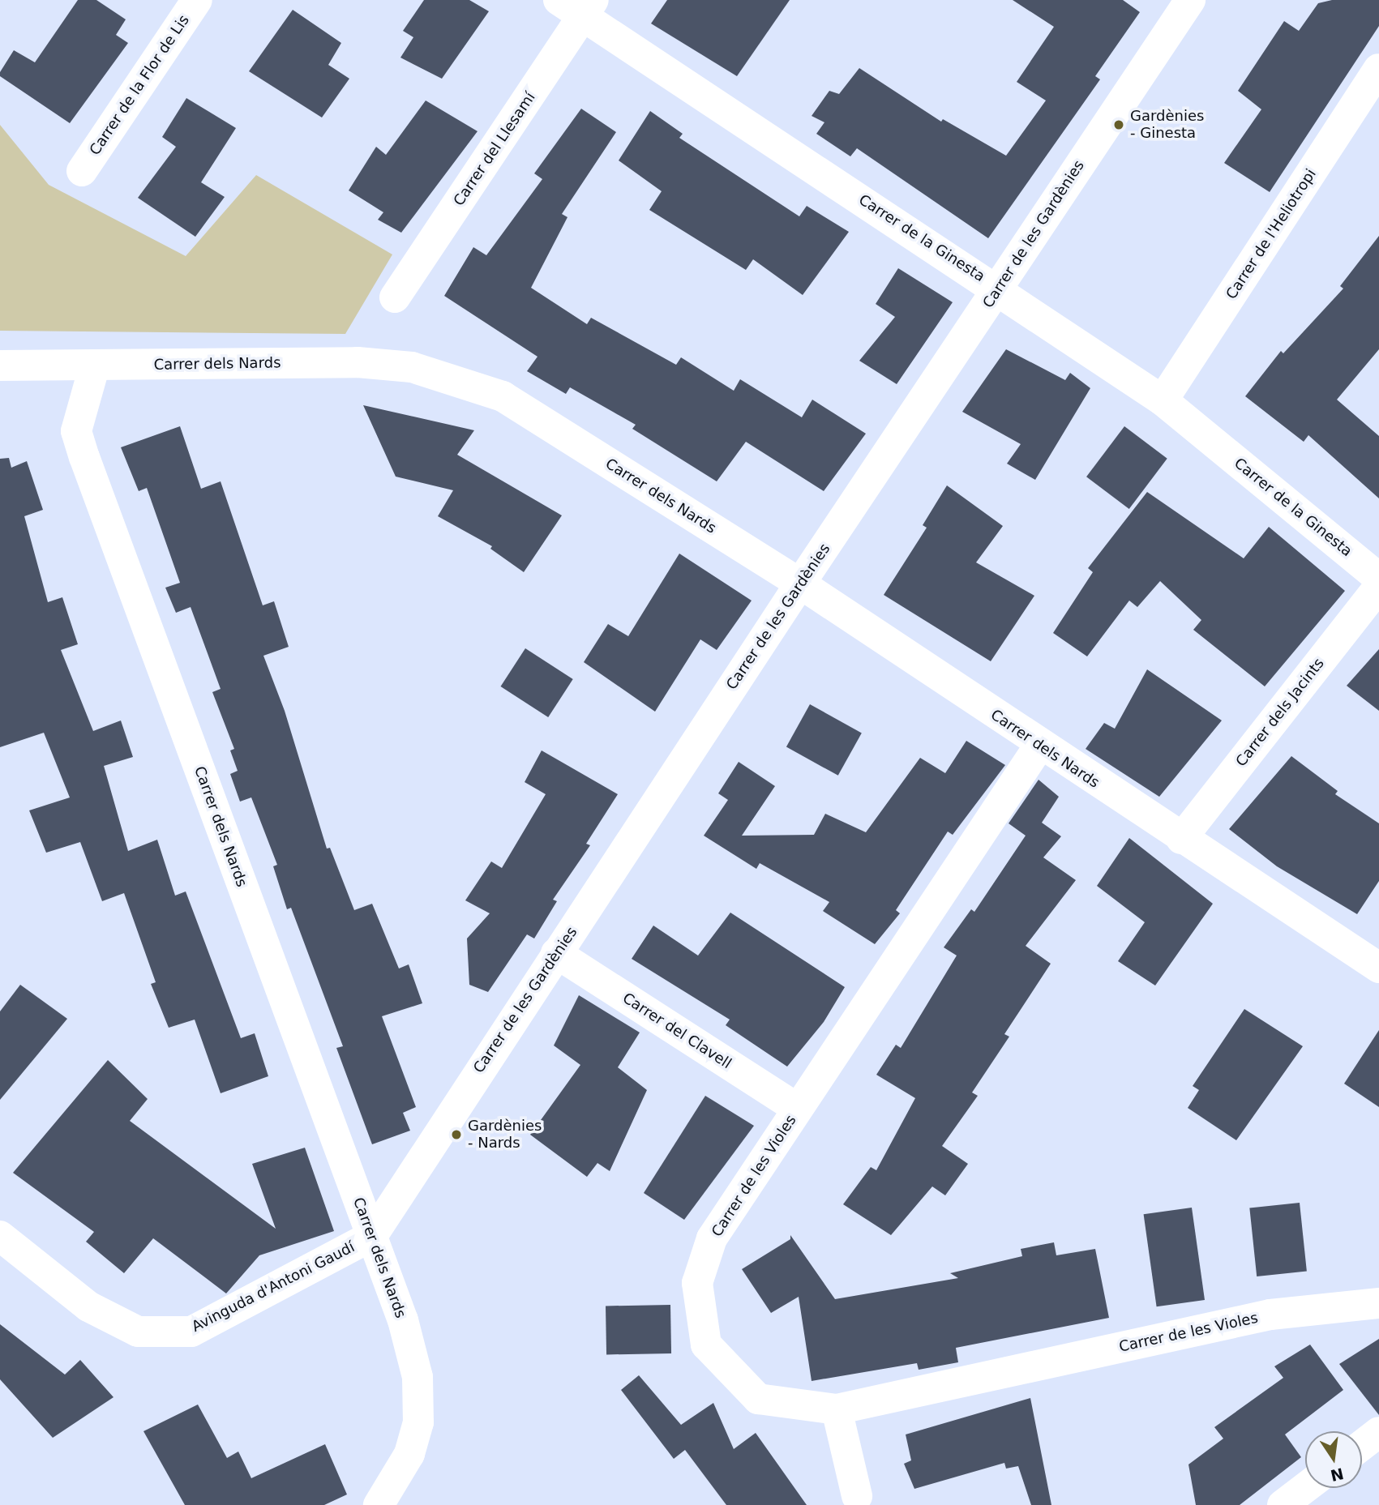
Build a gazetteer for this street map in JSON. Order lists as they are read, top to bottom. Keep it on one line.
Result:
{"streets":{"street":["Carrer de la Flor de Lis","Carrer del Llesamí","Carrer de les Gardènies","Carrer de l'Heliotropi","Carrer de la Ginesta","Carrer dels Nards","Carrer dels Jacints","Carrer del Clavell","Carrer de les Violes","Avinguda d'Antoni Gaudí"]},"crossings":[["Carrer del Llesamí","Carrer de la Ginesta"],["Carrer de les Gardènies","Carrer de la Ginesta"],["Carrer de les Gardènies","Carrer dels Nards"],["Carrer de les Gardènies","Carrer del Clavell"],["Carrer de les Gardènies","Avinguda d'Antoni Gaudí"],["Carrer de l'Heliotropi","Carrer de la Ginesta"],["Carrer dels Nards","Carrer dels Jacints"],["Carrer dels Nards","Carrer de les Violes"],["Carrer dels Nards","Avinguda d'Antoni Gaudí"],["Carrer del Clavell","Carrer de les Violes"]],"places":["Gardènies - Ginesta","Gardènies - Nards"],"north":"bottom"}
